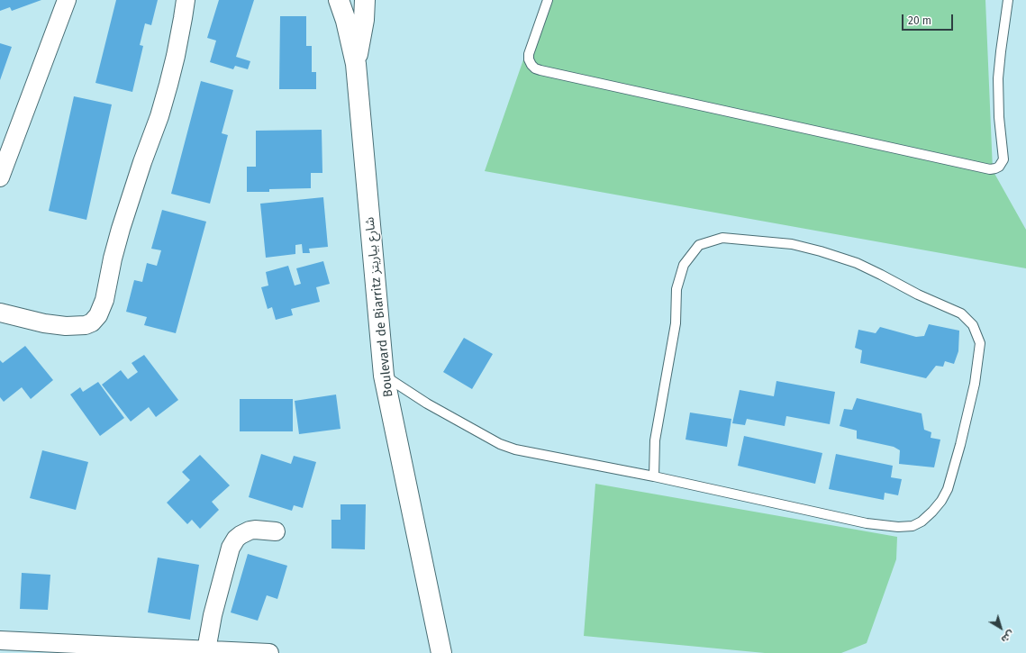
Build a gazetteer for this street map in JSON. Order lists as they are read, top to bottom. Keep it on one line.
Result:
{"streets":{"street":["Boulevard de Biarritz شارع بياريتز"]},"scale_bar":"20 m","north":"bottom right"}
